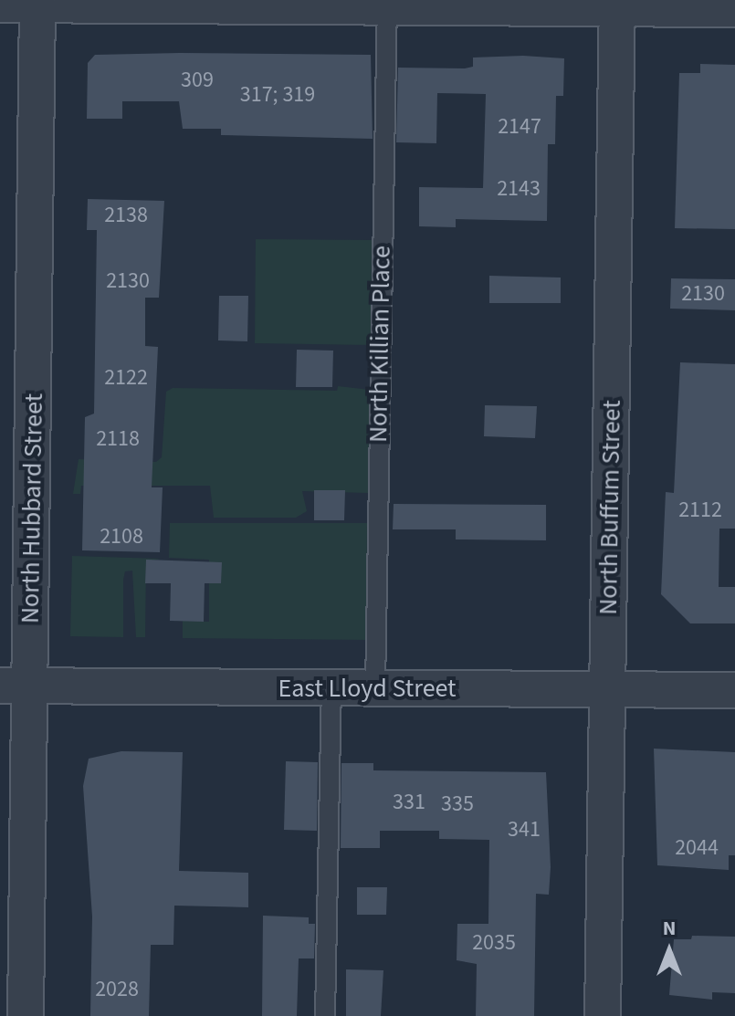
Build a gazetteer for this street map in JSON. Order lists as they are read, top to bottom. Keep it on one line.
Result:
{"streets":{"street":["North Buffum Street","North Hubbard Street","East Lloyd Street"],"lane":["North Killian Place"]},"crossings":[["North Killian Place","East Lloyd Street"],["North Buffum Street","East Lloyd Street"],["North Hubbard Street","East Lloyd Street"]],"house_numbers":["309","317; 319","2147","2143","2138","2130","2130","2122","2118","2112","2108","331","335","341","2044","2035","2028"],"north":"top"}
